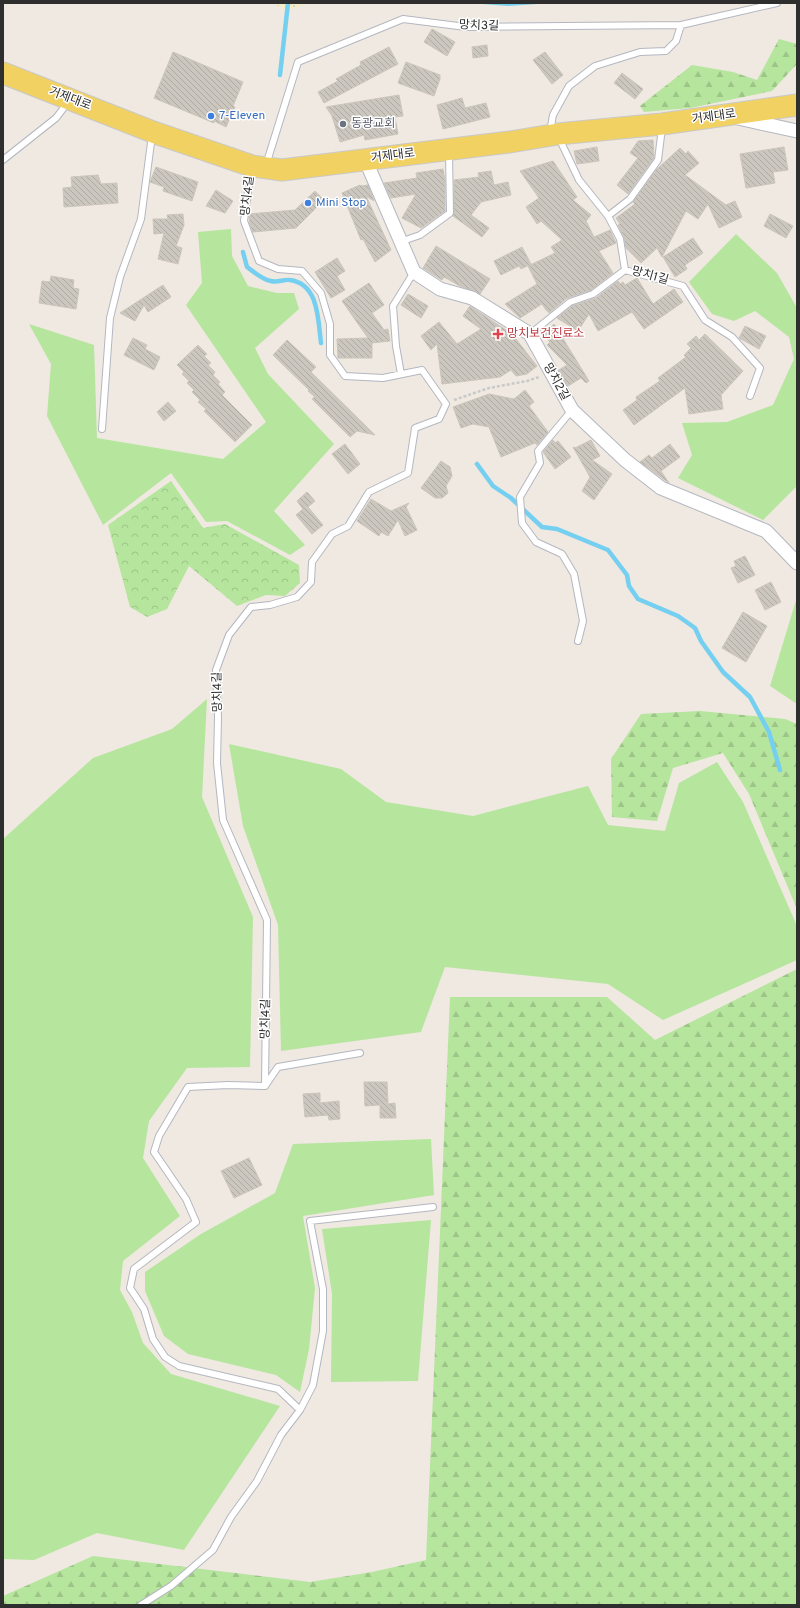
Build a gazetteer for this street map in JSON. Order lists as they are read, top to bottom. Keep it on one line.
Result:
{"streets":{"main road":["거제대로"],"street":["망치2길"],"lane":["망치3길","망치4길","망치1길"]},"crossings":[["망치3길","거제대로"],["망치3길","망치4길"],["거제대로","망치4길"],["거제대로","망치1길"]],"places":{"other":["7-Eleven","동광교회","Mini Stop"],"health":["망치보건진료소"]}}
